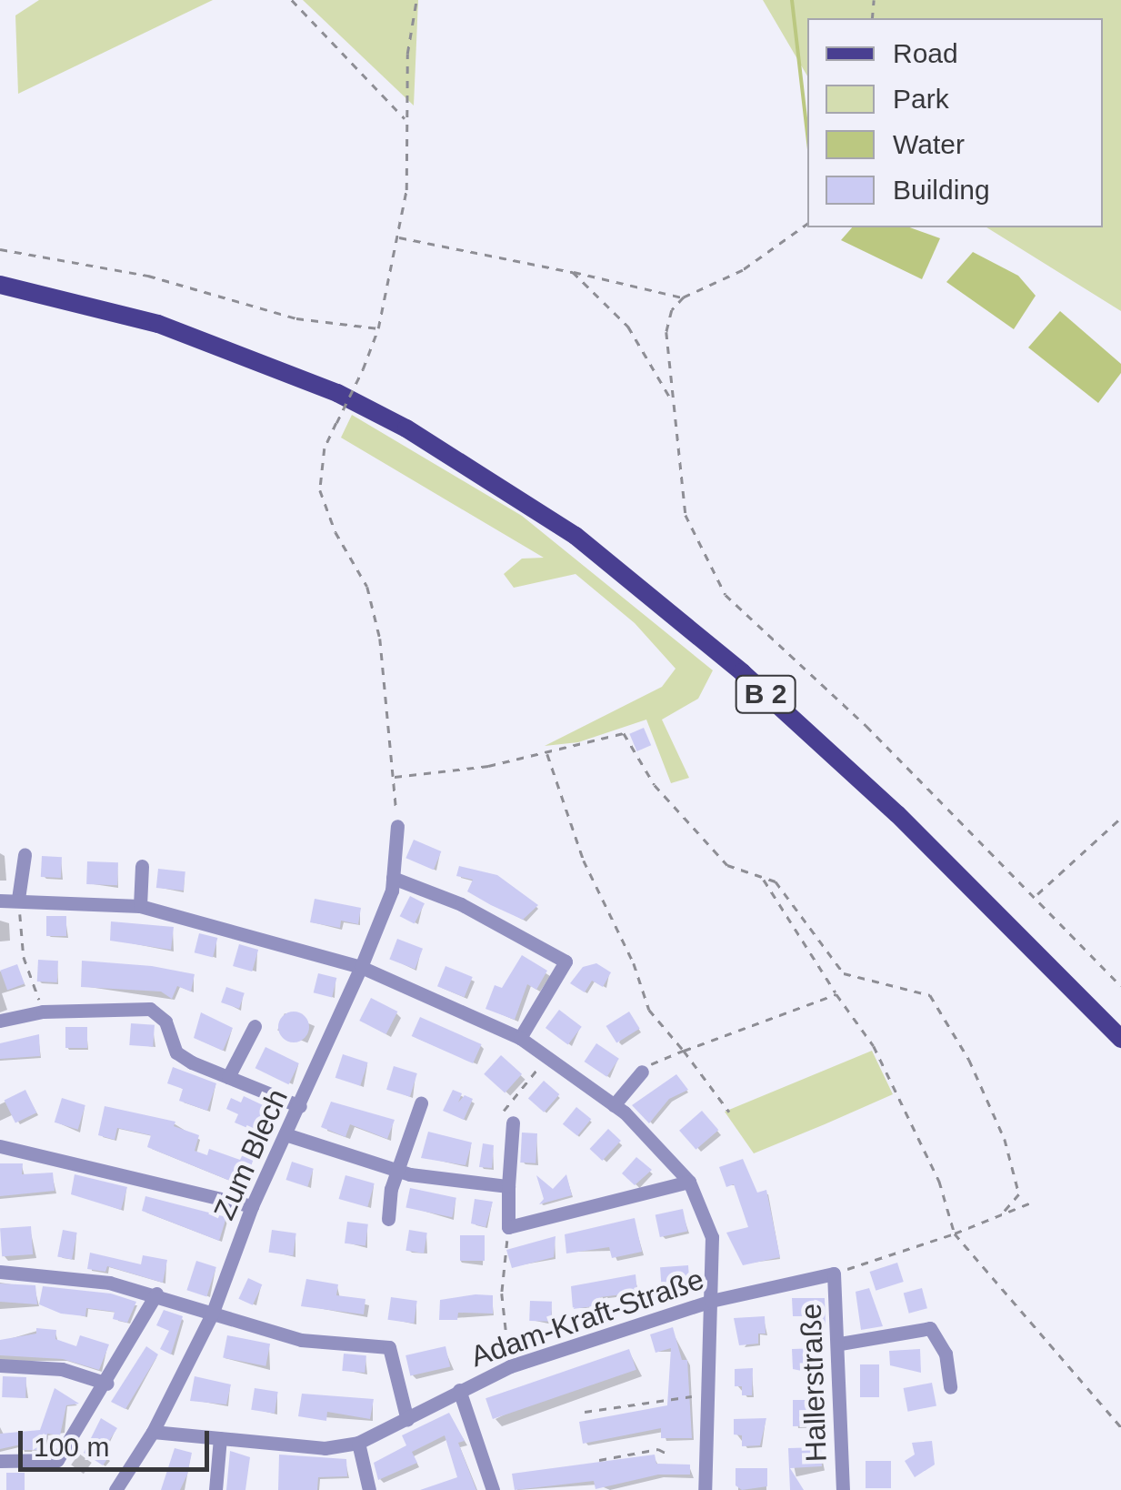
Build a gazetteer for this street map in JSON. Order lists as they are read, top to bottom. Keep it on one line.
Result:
{"streets":{"main road":["B 2"],"street":["Zum Blech","Adam-Kraft-Straße","Hallerstraße"]},"crossings":[["Zum Blech","Adam-Kraft-Straße"],["Adam-Kraft-Straße","Hallerstraße"]],"legend":["Road","Park","Water","Building"],"scale_bar":"100 m"}
